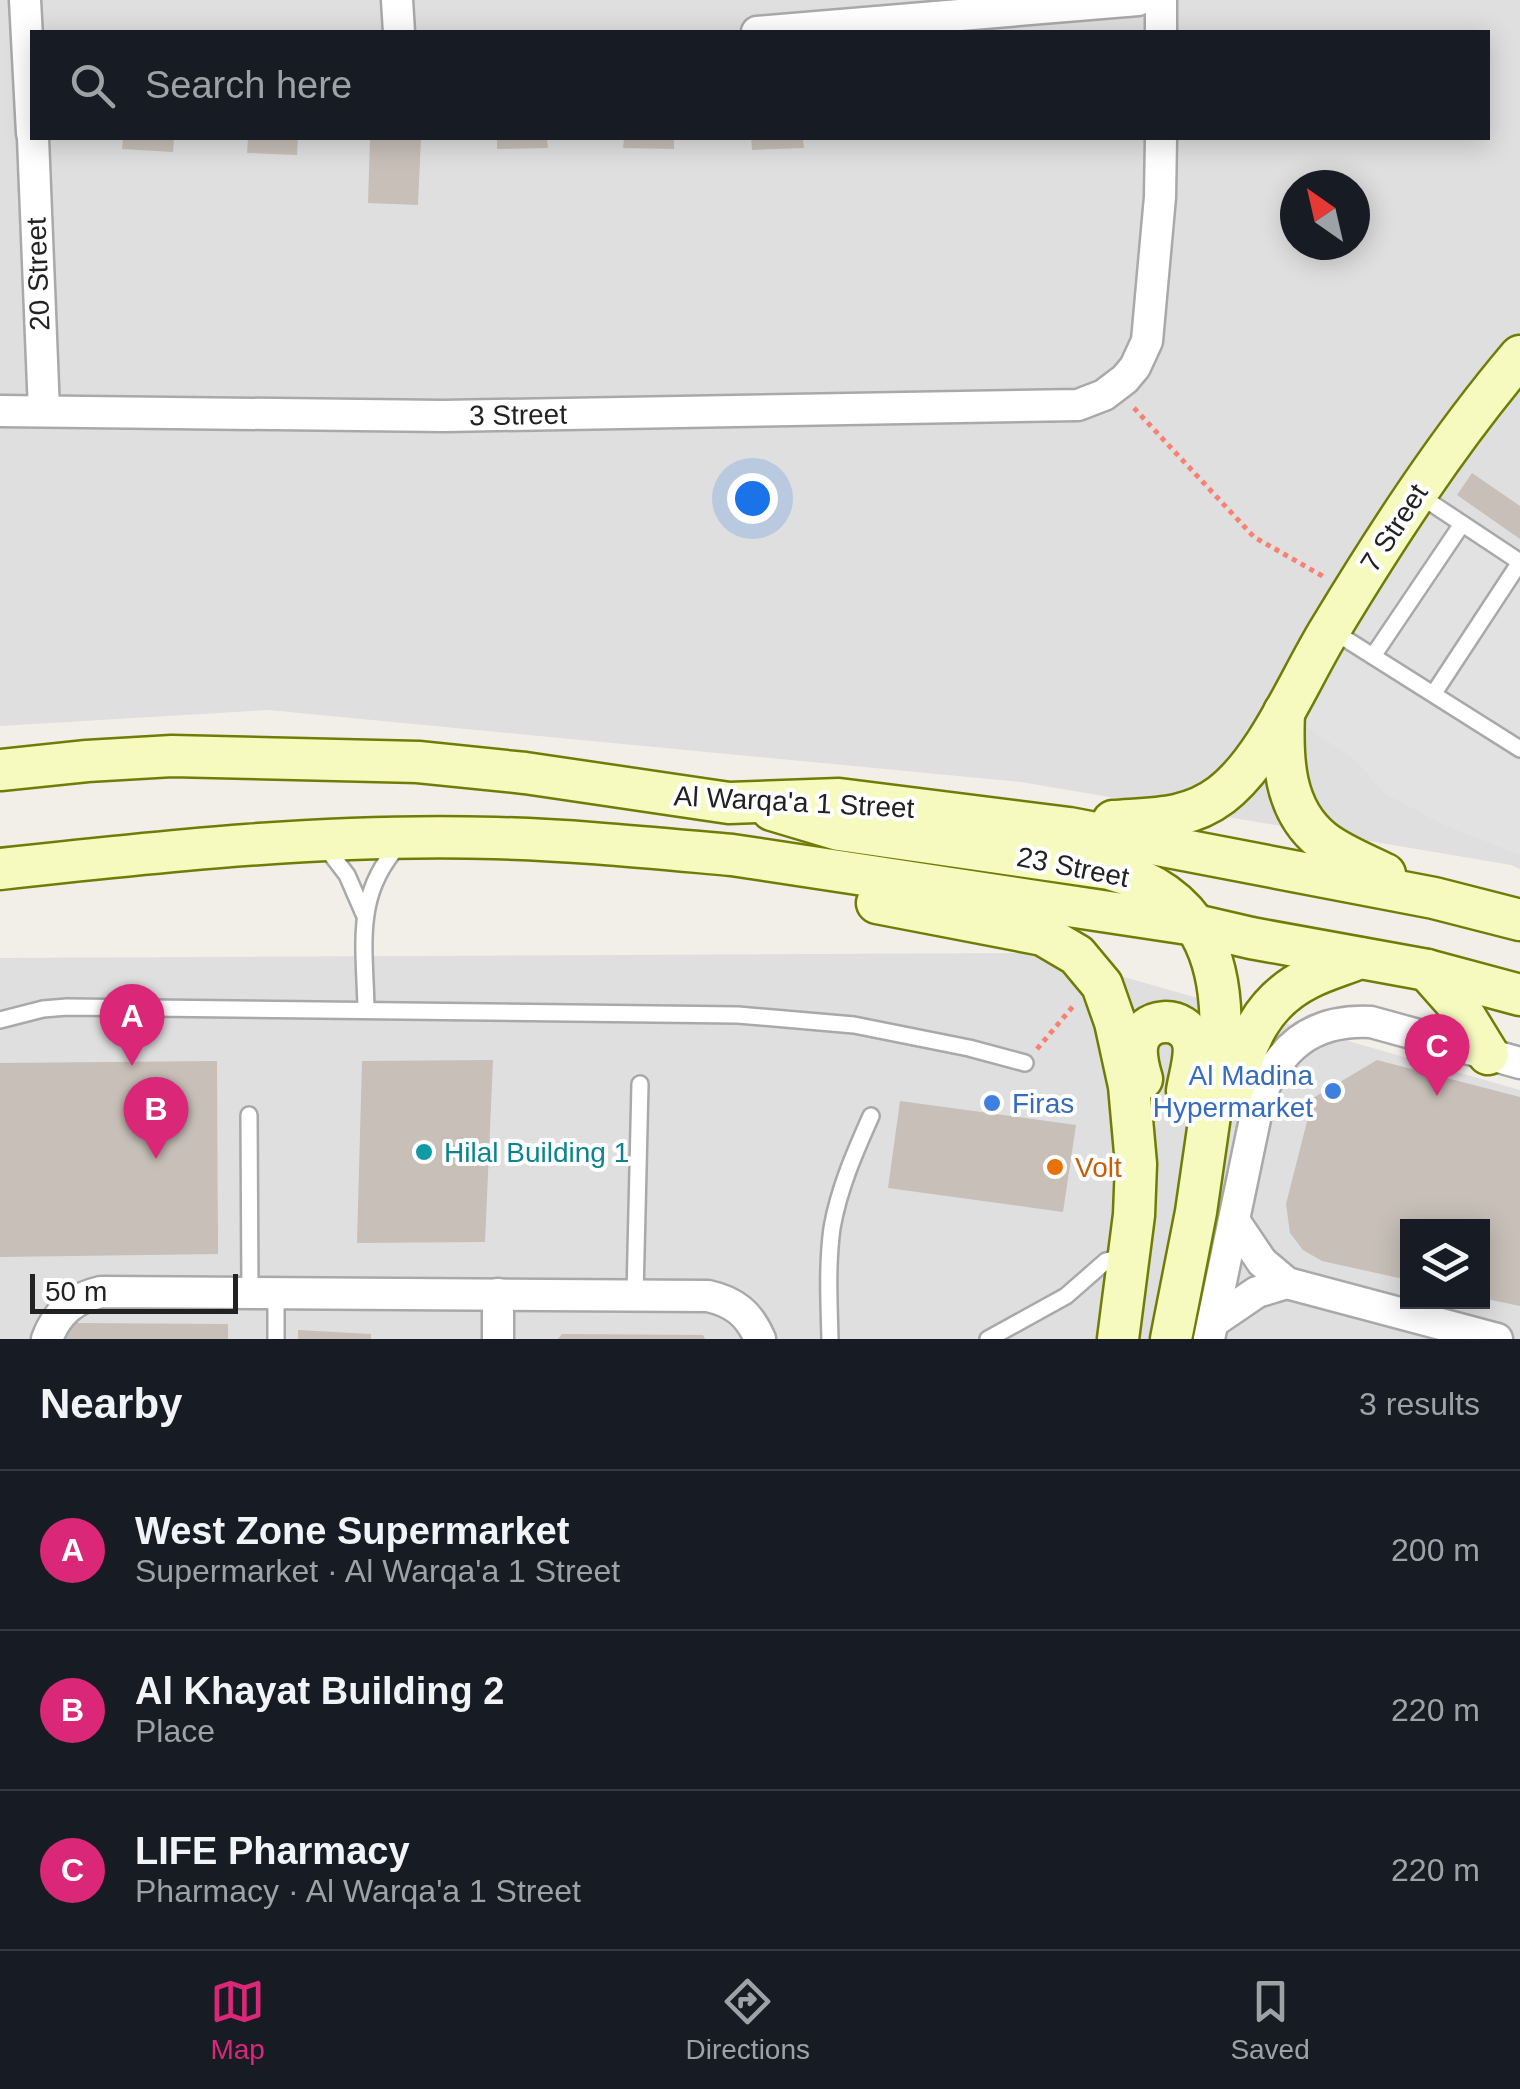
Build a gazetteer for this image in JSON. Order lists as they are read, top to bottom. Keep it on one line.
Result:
{"streets":{"street":["20 Street","3 Street","7 Street","Al Warqa'a 1 Street","23 Street"]},"crossings":[["20 Street","3 Street"],["7 Street","Al Warqa'a 1 Street"],["Al Warqa'a 1 Street","23 Street"]],"places":["Al Madina Hypermarket","Firas","Hilal Building 1","Volt"],"scale_bar":"50 m","north":"top left","page":{"search":"Search here","pins":["A","C","B"],"scale":"50 m","heading":["Nearby","3 results"],"list":[{"mark":"A","name":"West Zone Supermarket","note":"Supermarket · Al Warqa'a 1 Street","value":"200 m"},{"mark":"B","name":"Al Khayat Building 2","note":"Place","value":"220 m"},{"mark":"C","name":"LIFE Pharmacy","note":"Pharmacy · Al Warqa'a 1 Street","value":"220 m"}],"nav":["Map","Directions","Saved"]}}
